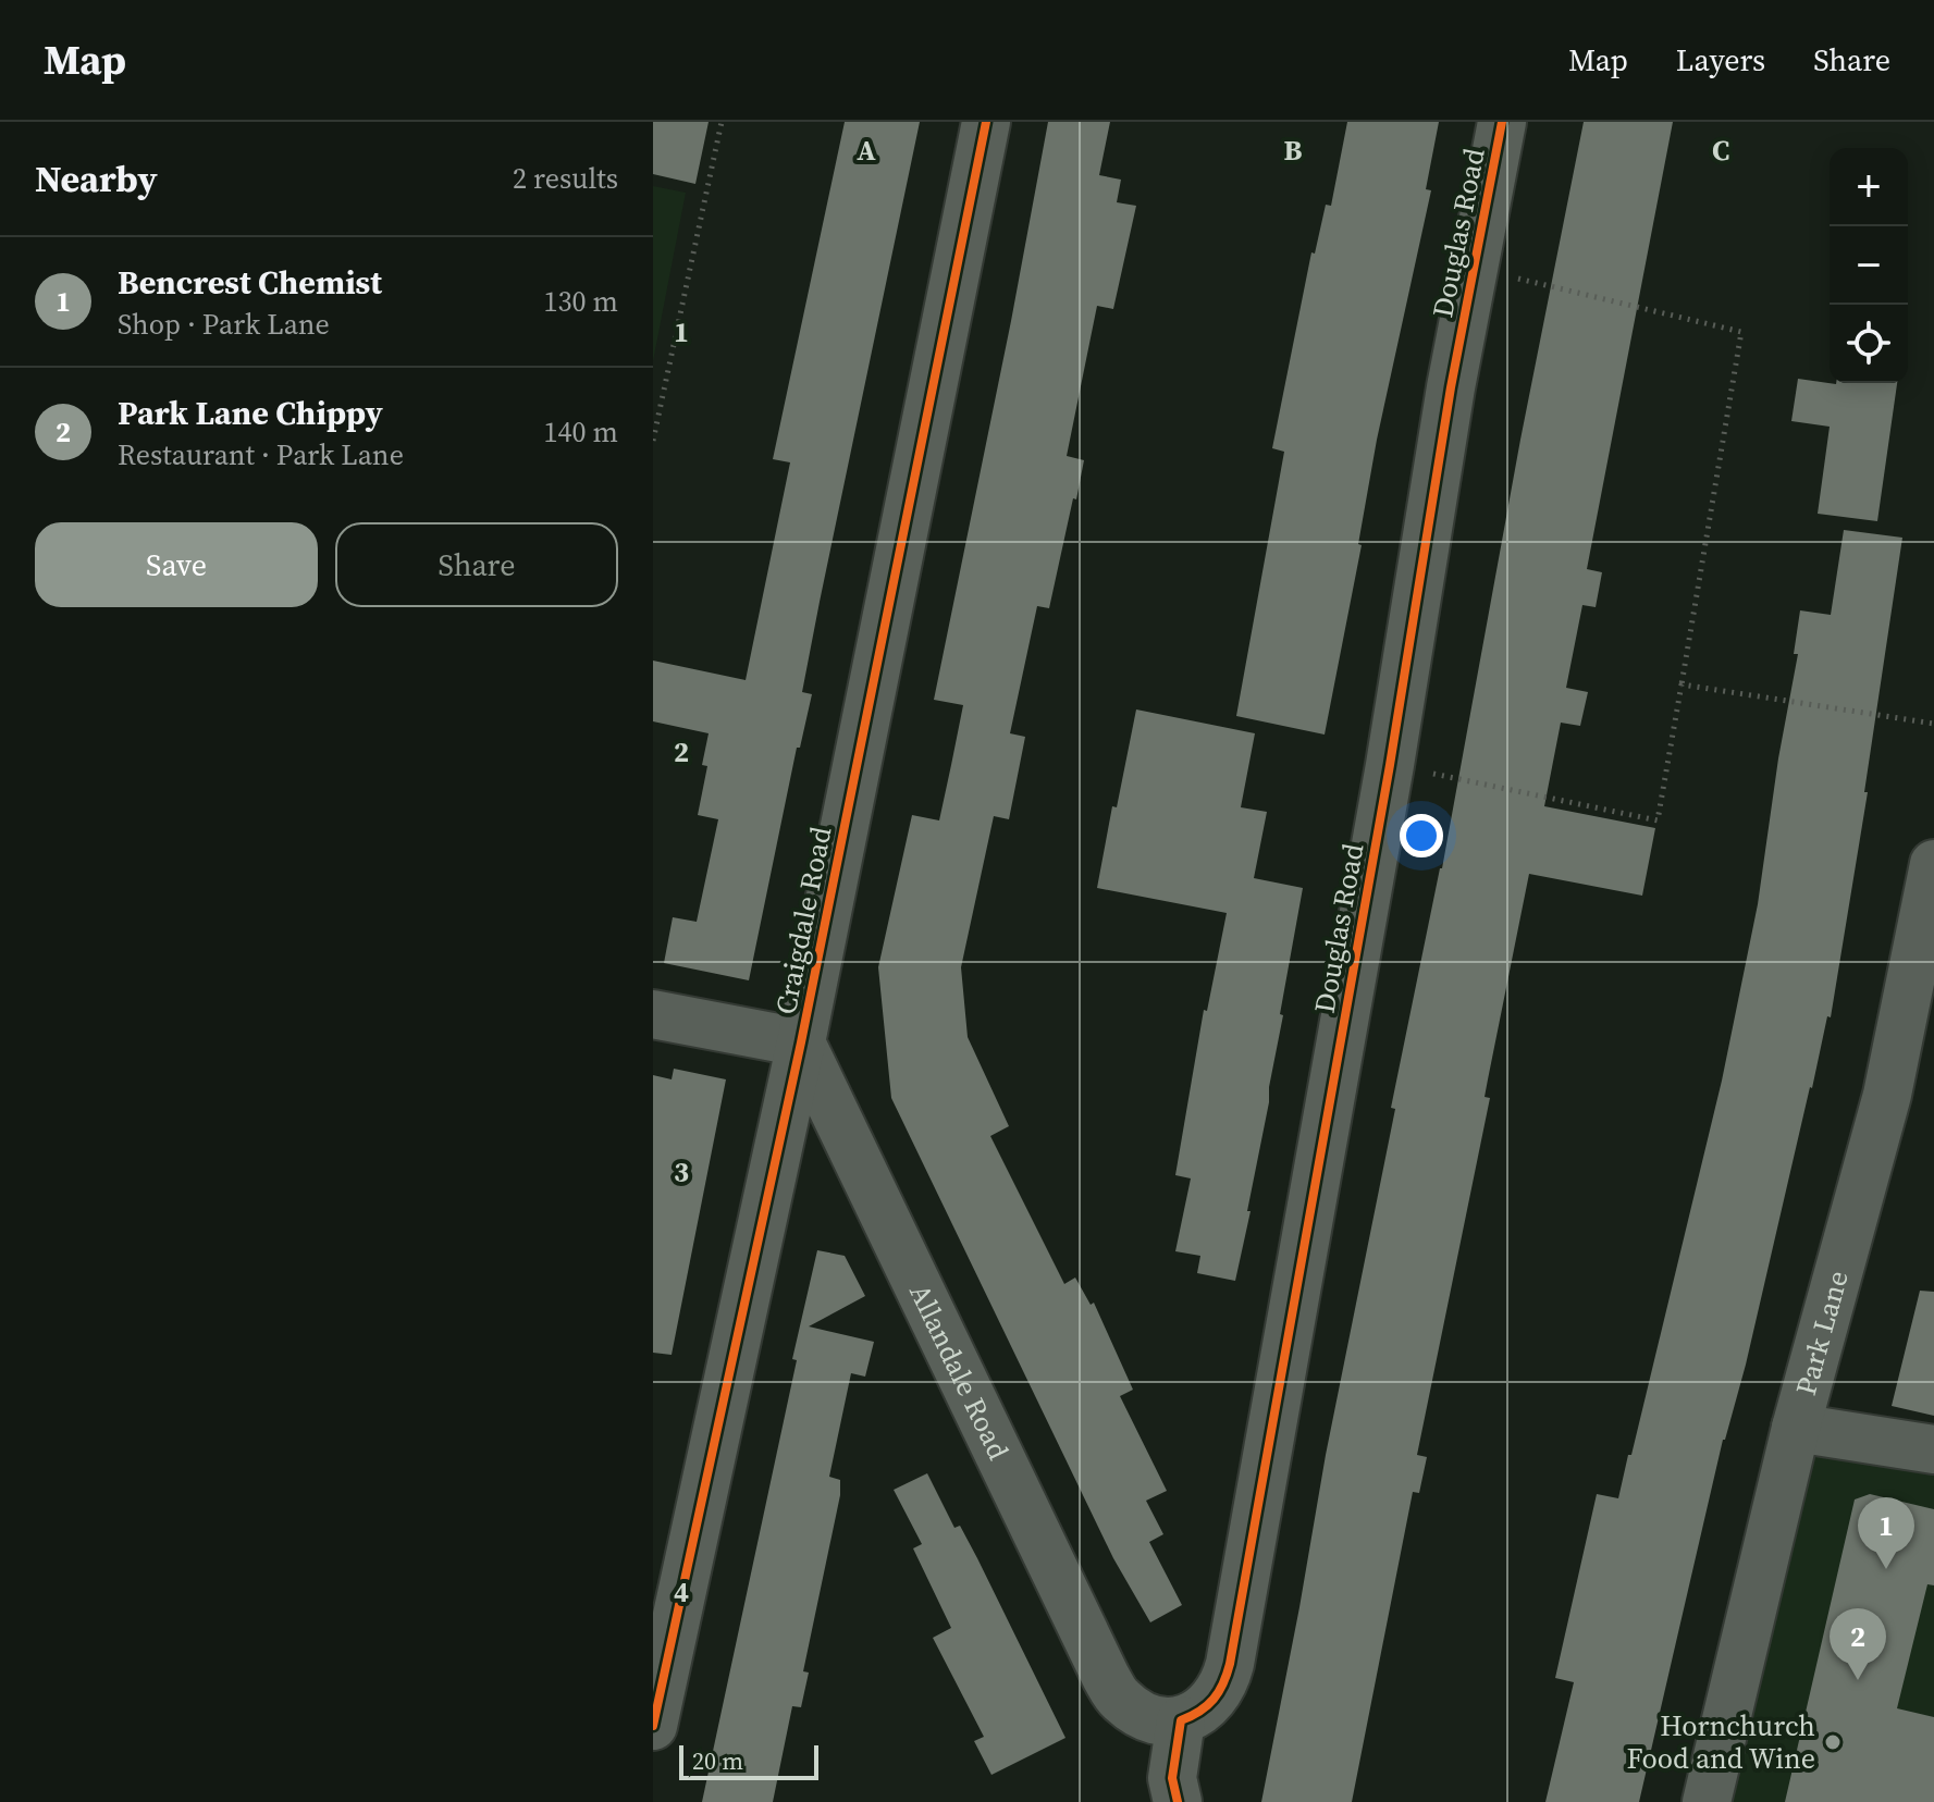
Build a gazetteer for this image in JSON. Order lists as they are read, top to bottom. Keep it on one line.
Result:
{"streets":{"street":["Douglas Road","Craigdale Road","Park Lane","Allandale Road"]},"crossings":[["Douglas Road","Allandale Road"],["Craigdale Road","Allandale Road"]],"places":["Hornchurch Food and Wine"],"scale_bar":"20 m","page":{"header":"Map","nav":["Map","Layers","Share"],"heading":["Nearby","2 results"],"map_buttons":["+","−"],"list":[{"mark":"1","name":"Bencrest Chemist","note":"Shop · Park Lane","value":"130 m"},{"mark":"2","name":"Park Lane Chippy","note":"Restaurant · Park Lane","value":"140 m"}],"buttons":["Save","Share"],"pins":["1","2"],"scale":"20 m"},"grid":{"columns":["A","B","C"],"rows":["1","2","3","4"]}}
